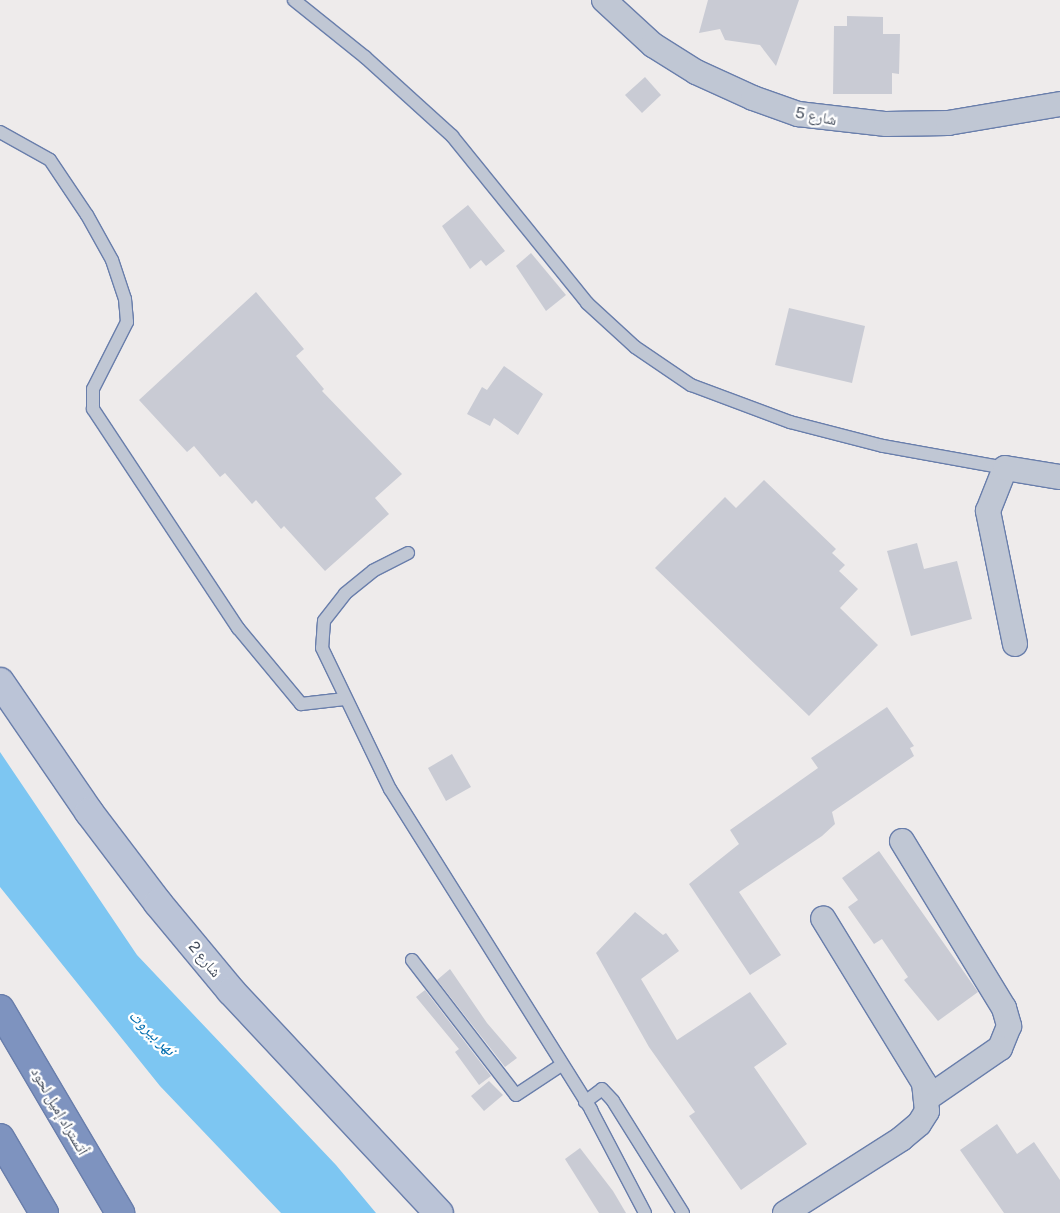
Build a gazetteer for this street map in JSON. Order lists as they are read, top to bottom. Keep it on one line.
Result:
{"streets":{"highway":["أتستراد إميل لحود"],"street":["شارع 5","شارع 2"]},"water":["نهر بيروت"]}
